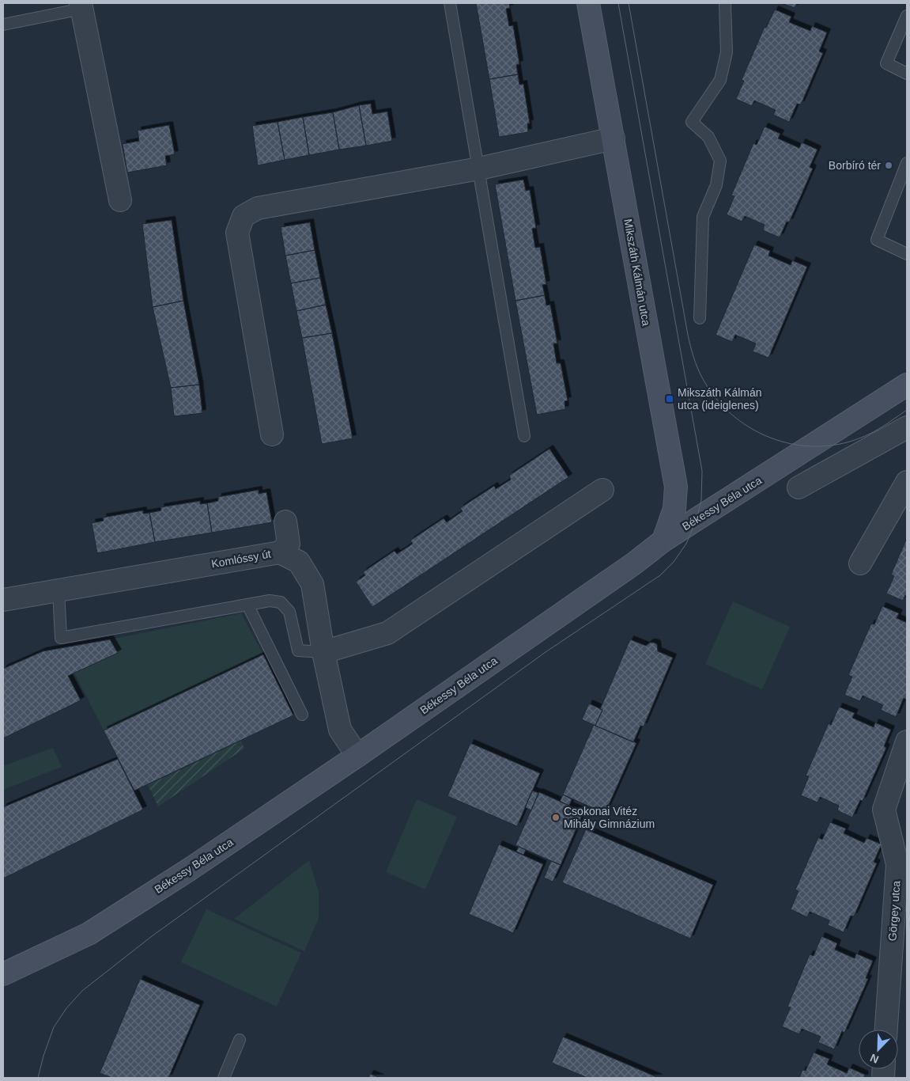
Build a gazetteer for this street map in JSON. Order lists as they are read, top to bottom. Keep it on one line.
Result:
{"streets":{"street":["Mikszáth Kálmán utca","Békessy Béla utca","Komlóssy út","Görgey utca"]},"crossings":[["Mikszáth Kálmán utca","Békessy Béla utca"],["Békessy Béla utca","Komlóssy út"]],"places":{"other":["Borbíró tér","Csokonai Vitéz Mihály Gimnázium"],"transit":["Mikszáth Kálmán utca (ideiglenes)"]},"north":"bottom left"}
